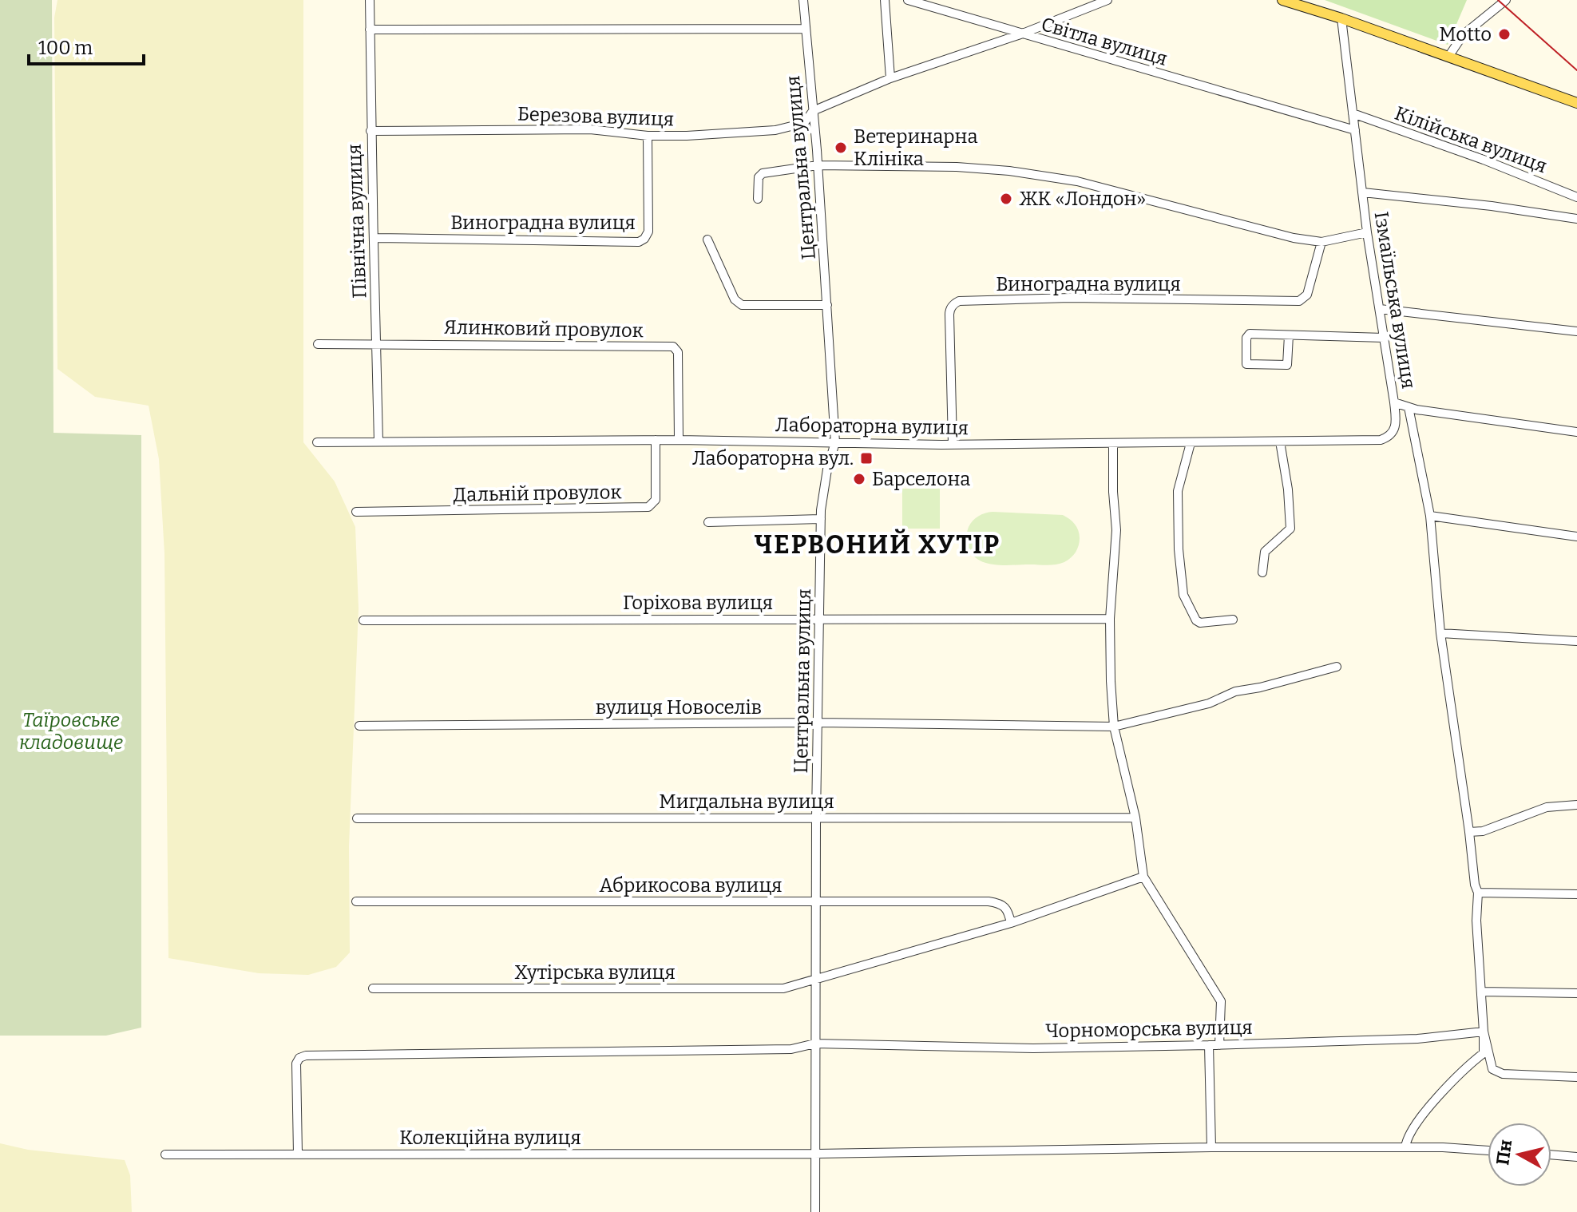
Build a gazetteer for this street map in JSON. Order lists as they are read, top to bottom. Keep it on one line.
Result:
{"streets":{"street":["Світла вулиця","Березова вулиця","Кілійська вулиця","Центральна вулиця","Північна вулиця","Виноградна вулиця","Ізмаїльська вулиця","Ялинковий провулок","Лабораторна вулиця","Дальній провулок","Горіхова вулиця","вулиця Новоселів","Мигдальна вулиця","Абрикосова вулиця","Хутірська вулиця","Чорноморська вулиця","Колекційна вулиця"]},"crossings":[["Світла вулиця","Березова вулиця"],["Світла вулиця","Центральна вулиця"],["Світла вулиця","Ізмаїльська вулиця"],["Березова вулиця","Центральна вулиця"],["Березова вулиця","Північна вулиця"],["Березова вулиця","Виноградна вулиця"],["Кілійська вулиця","Ізмаїльська вулиця"],["Центральна вулиця","Лабораторна вулиця"],["Центральна вулиця","Горіхова вулиця"],["Центральна вулиця","вулиця Новоселів"],["Центральна вулиця","Мигдальна вулиця"],["Центральна вулиця","Абрикосова вулиця"],["Центральна вулиця","Хутірська вулиця"],["Центральна вулиця","Чорноморська вулиця"],["Центральна вулиця","Колекційна вулиця"],["Північна вулиця","Виноградна вулиця"],["Північна вулиця","Ялинковий провулок"],["Північна вулиця","Лабораторна вулиця"],["Виноградна вулиця","Лабораторна вулиця"],["Ізмаїльська вулиця","Лабораторна вулиця"],["Ялинковий провулок","Лабораторна вулиця"],["Лабораторна вулиця","Дальній провулок"]],"districts":["ЧЕРВОНИЙ ХУТІР"],"parks":["Таїровське кладовище"],"places":{"other":["Motto","Ветеринарна Клініка","ЖК «Лондон»","Барселона"],"transit":["Лабораторна вул."]},"scale_bar":"100 m","north":"left"}
